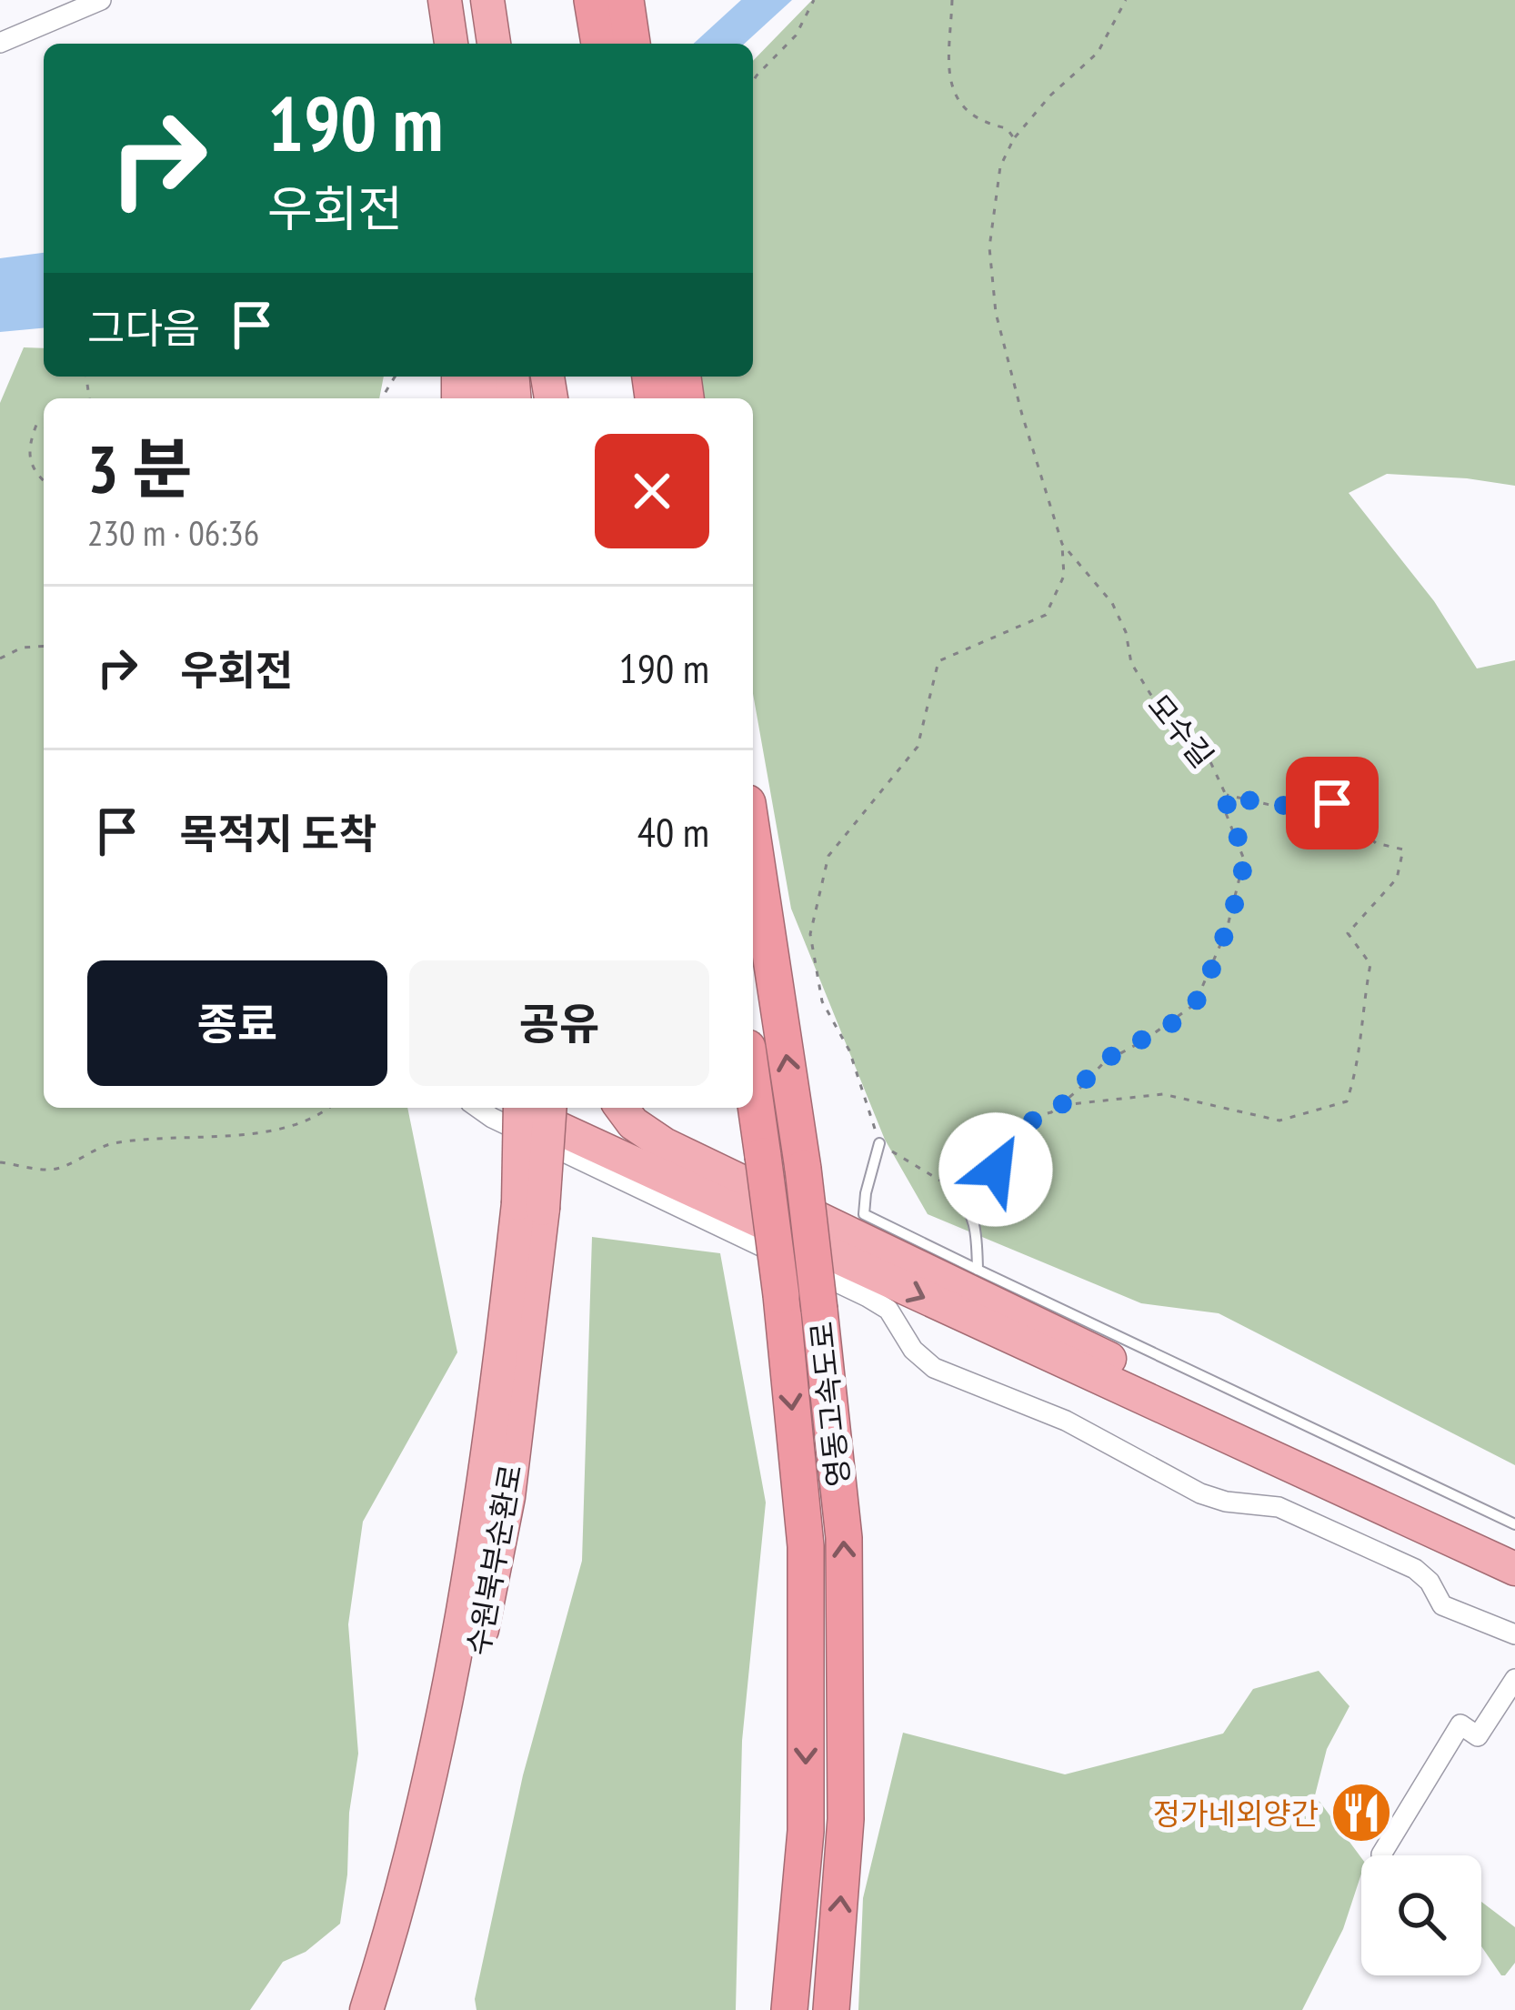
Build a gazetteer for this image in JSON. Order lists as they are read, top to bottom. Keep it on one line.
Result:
{"streets":{"highway":["영동고속도로","수원북부순환로"],"path":["모수길"]},"places":{"restaurant":["정가네외양간"]},"page":{"turn":["190 m","우회전"],"then":"그다음","heading":["3 분","230 m · 06:36"],"list":[{"name":"우회전","value":"190 m"},{"name":"목적지 도착","value":"40 m"}],"buttons":["종료","공유"]}}
